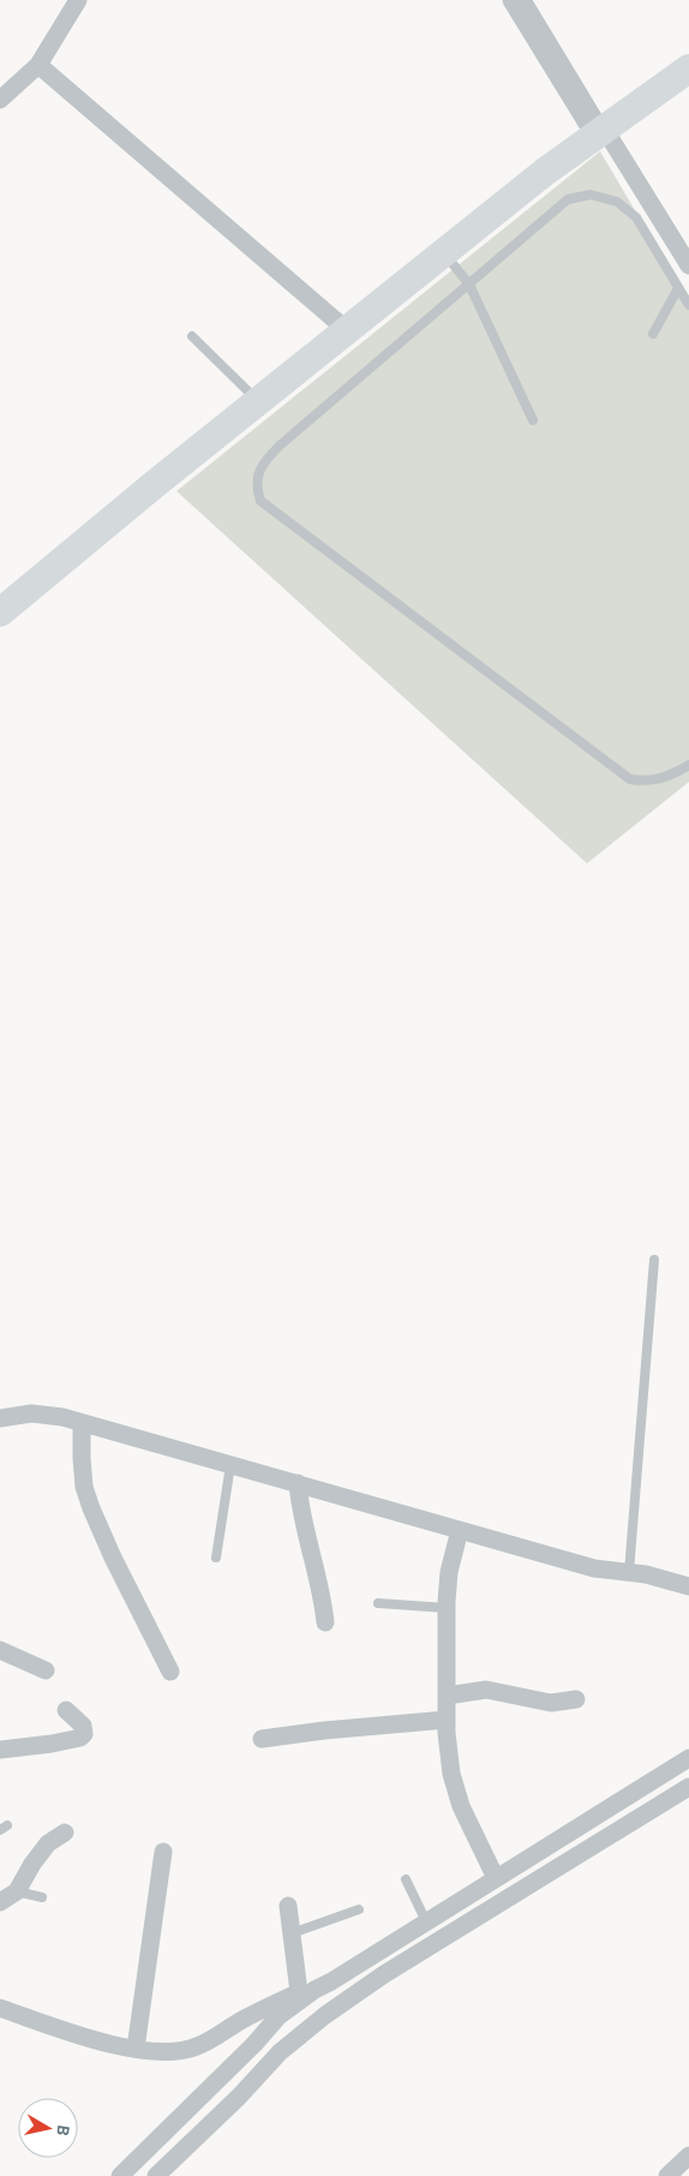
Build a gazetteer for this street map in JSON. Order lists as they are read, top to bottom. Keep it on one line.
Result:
{"north":"right"}
